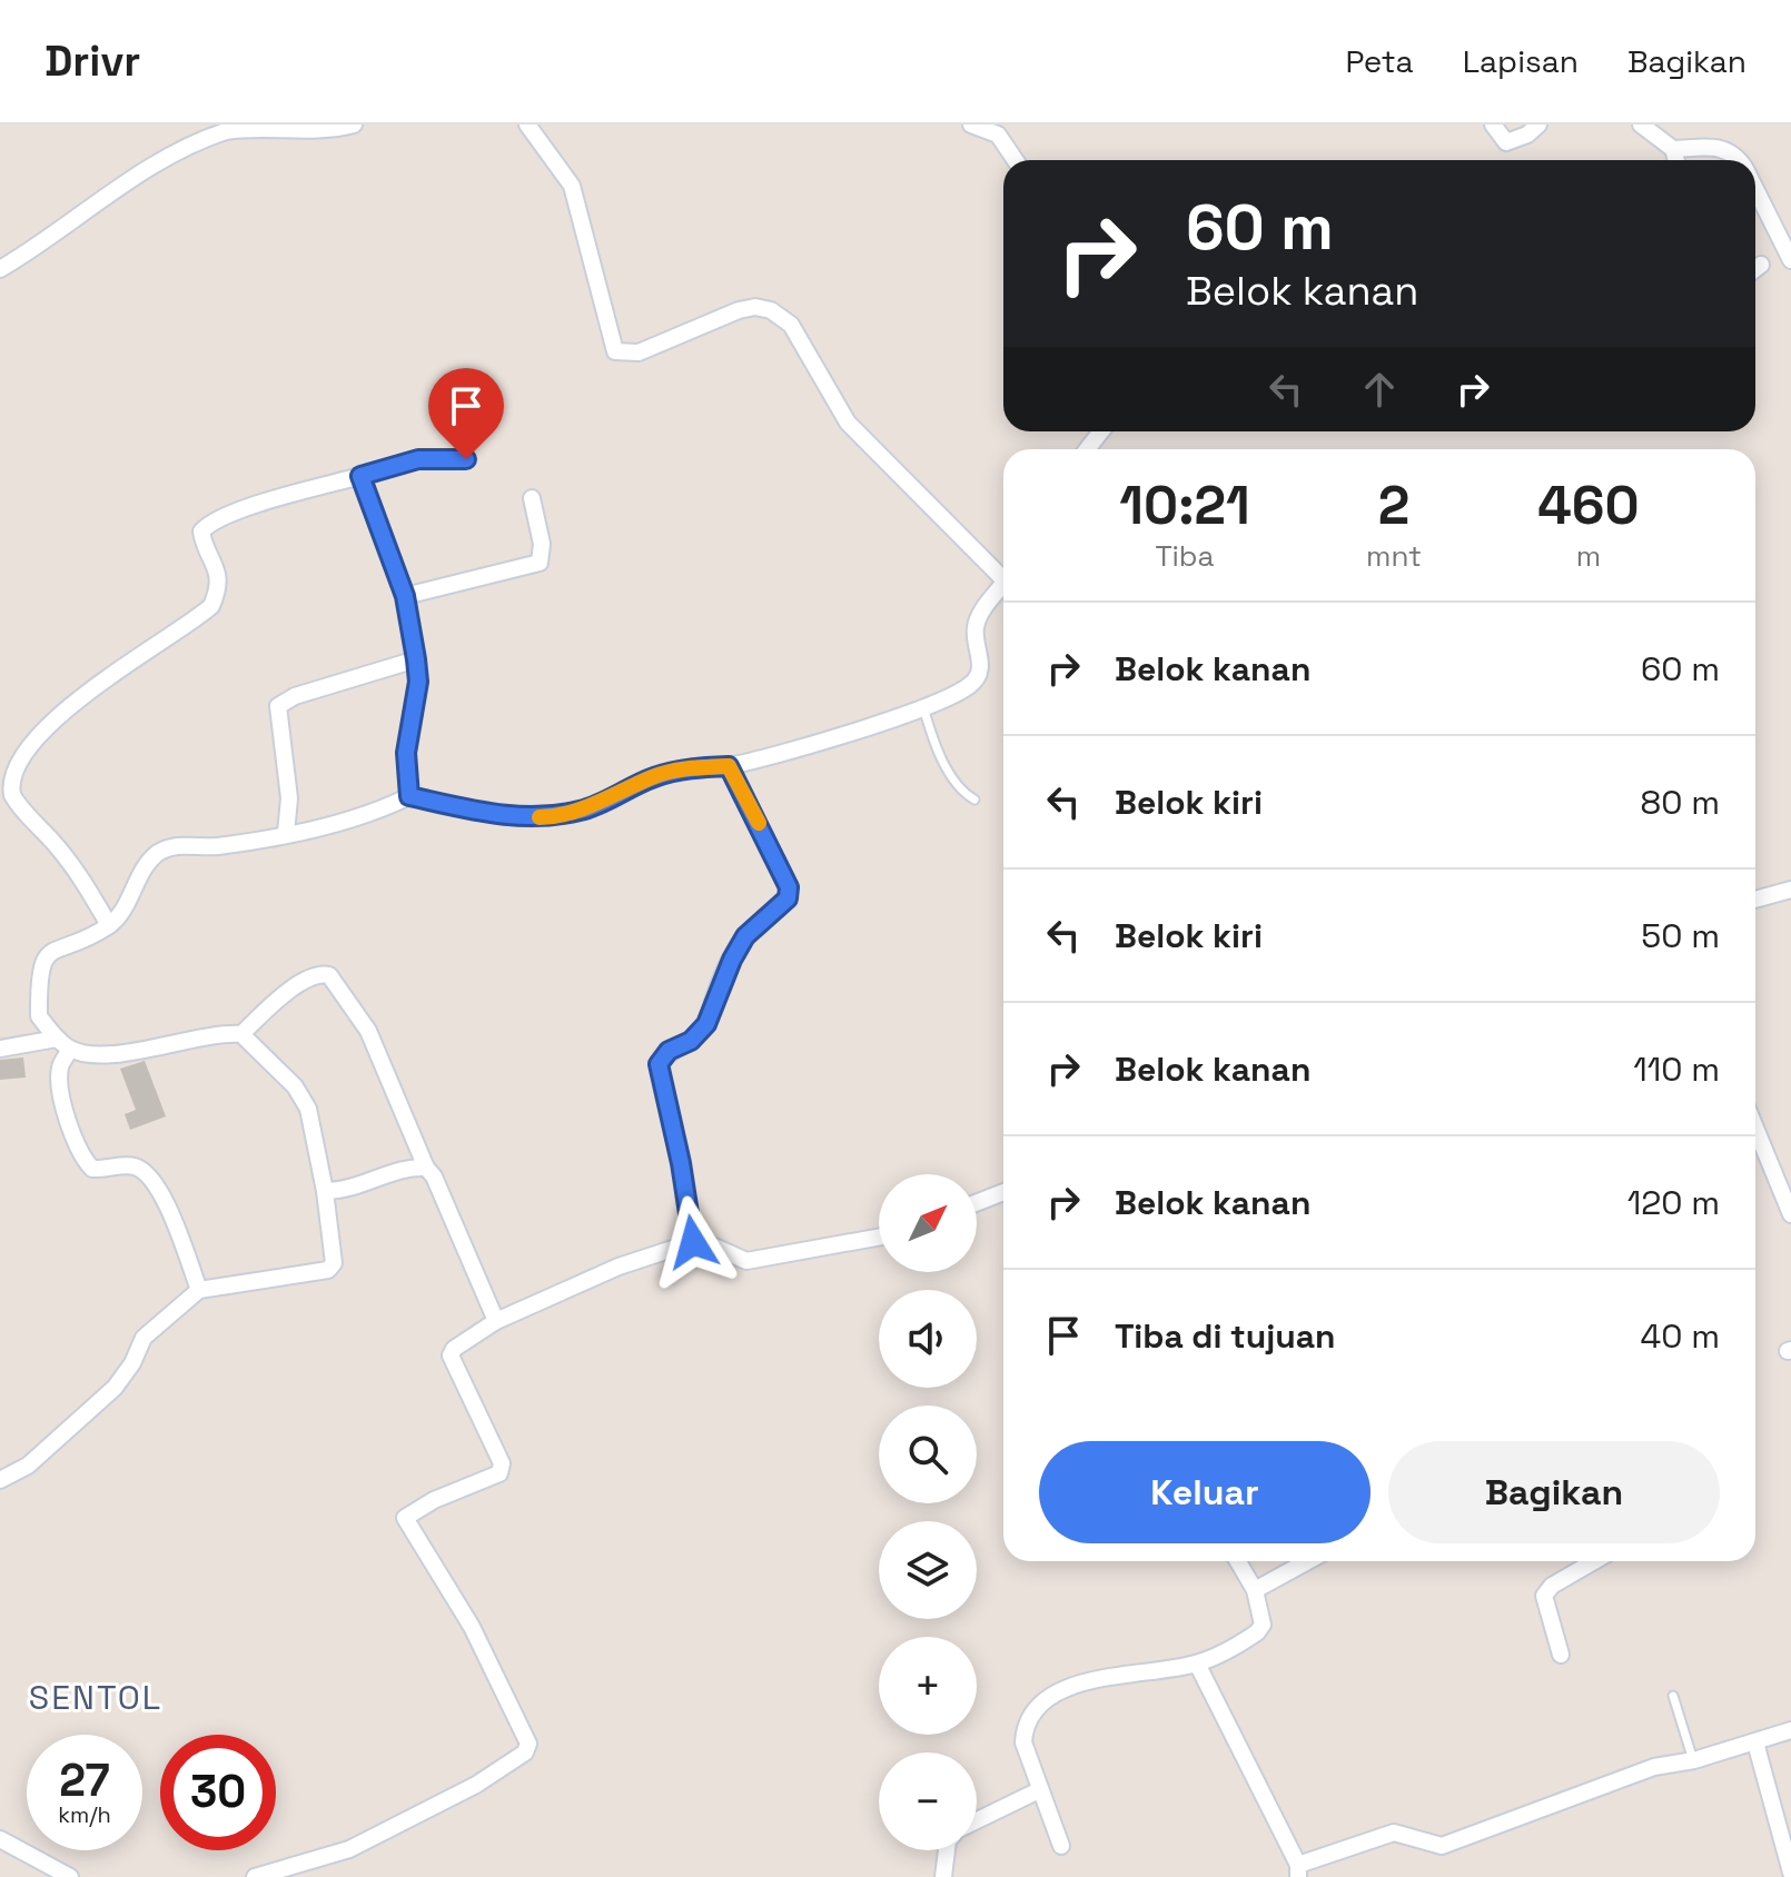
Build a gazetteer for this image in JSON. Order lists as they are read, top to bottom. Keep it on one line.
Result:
{"districts":["SENTOL"],"north":"top right","page":{"header":"Drivr","nav":["Peta","Lapisan","Bagikan"],"turn":["60 m","Belok kanan"],"eta":["10:21","Tiba","2","mnt","460","m"],"list":[{"name":"Belok kanan","value":"60 m"},{"name":"Belok kiri","value":"80 m"},{"name":"Belok kiri","value":"50 m"},{"name":"Belok kanan","value":"110 m"},{"name":"Belok kanan","value":"120 m"},{"name":"Tiba di tujuan","value":"40 m"}],"map_buttons":["+","−"],"buttons":["Keluar","Bagikan"],"speed":"27 km/h","limit":"30"}}
